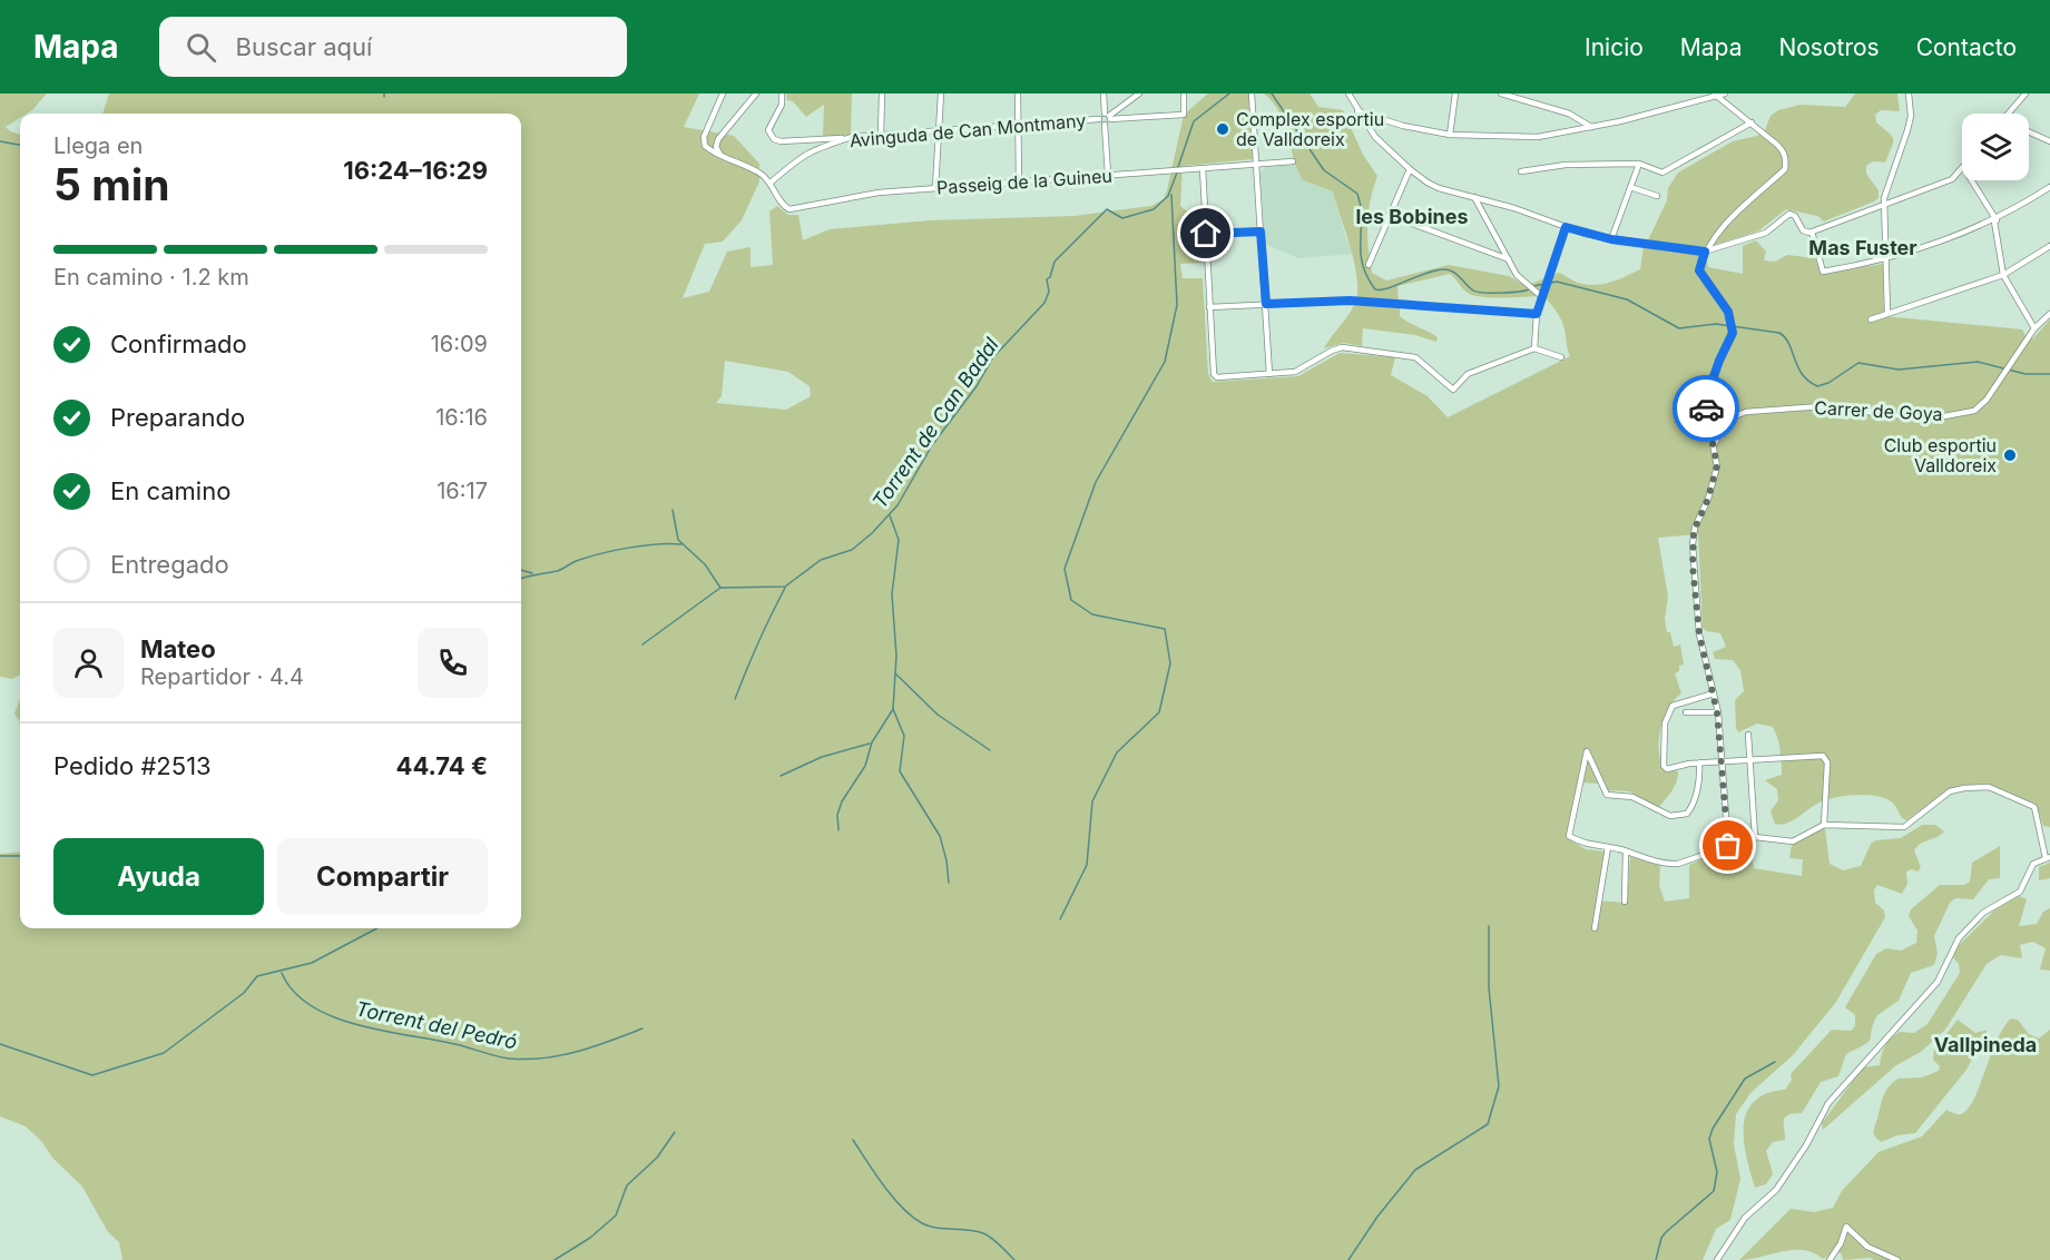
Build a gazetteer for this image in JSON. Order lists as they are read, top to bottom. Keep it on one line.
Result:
{"streets":{"street":["Avinguda de Can Montmany","Passeig de la Guineu","Carrer de Goya"]},"crossings":[["Avinguda de Can Montmany","Passeig de la Guineu"]],"districts":["les Bobines","Mas Fuster","Vallpineda"],"water":["Torrent de Can Badal","Torrent del Pedró"],"places":["Complex esportiu de Valldoreix","Club esportiu Valldoreix"],"page":{"header":"Mapa","search":"Buscar aquí","nav":["Inicio","Mapa","Nosotros","Contacto"],"heading":["5 min","Llega en","16:24–16:29"],"panel":["Mateo","Repartidor · 4.4","Pedido #2513","44.74 €"],"bar":"En camino · 1.2 km","list":[["Confirmado","16:09"],["Preparando","16:16"],["En camino","16:17"],"Entregado"],"buttons":["Ayuda","Compartir"]}}
